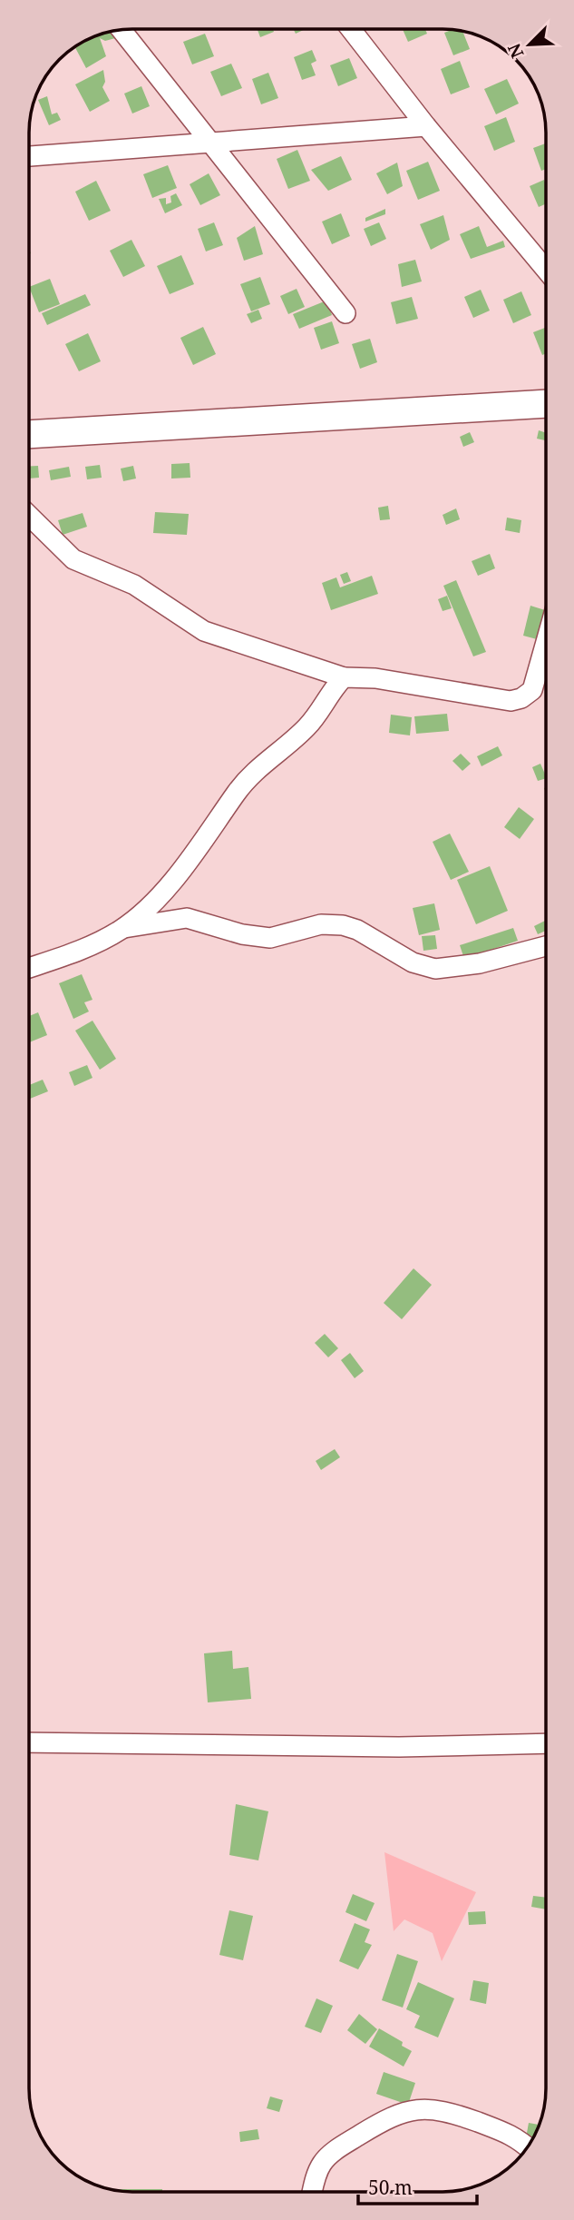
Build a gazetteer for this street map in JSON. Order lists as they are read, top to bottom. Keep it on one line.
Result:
{"scale_bar":"50 m","north":"bottom left"}
